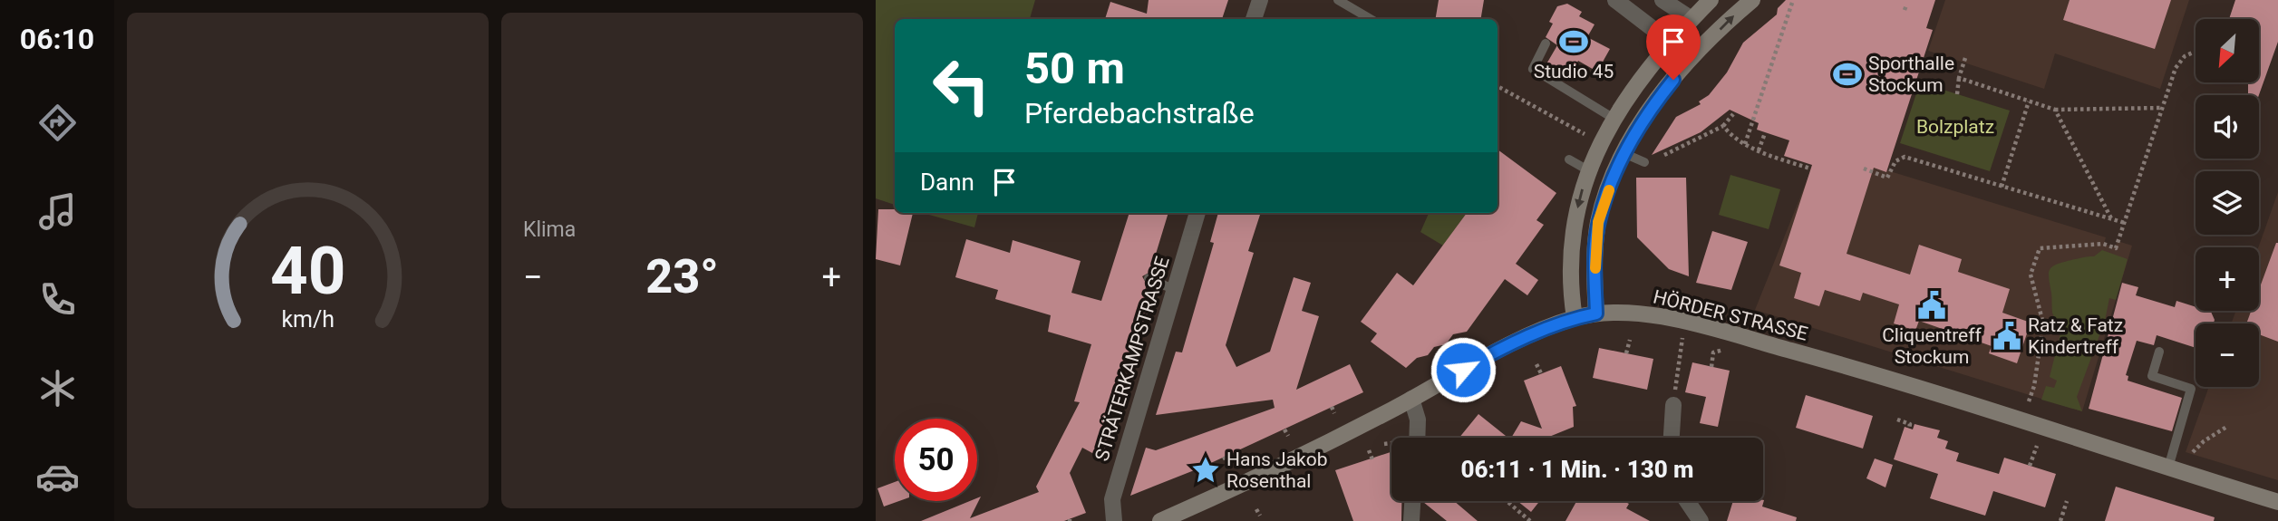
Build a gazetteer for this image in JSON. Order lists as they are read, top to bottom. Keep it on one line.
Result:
{"streets":{"main road":["HÖRDER STRASSE"],"street":["STRÄTERKAMPSTRASSE"]},"parks":["Bolzplatz"],"places":{"sports":["Studio 45","Sporthalle Stockum"],"public building":["Cliquentreff Stockum","Ratz & Fatz Kindertreff"],"place":["Hans Jakob Rosenthal"]},"north":"bottom left","page":{"tabs":"06:10","tile":"Klima","map_buttons":["+","−"],"turn":["50 m","Pferdebachstraße"],"then":"Dann","heat":["−","23°","+"],"limit":"50","trip":"06:11 · 1 Min. · 130 m","gauge":["40","km/h"]}}
